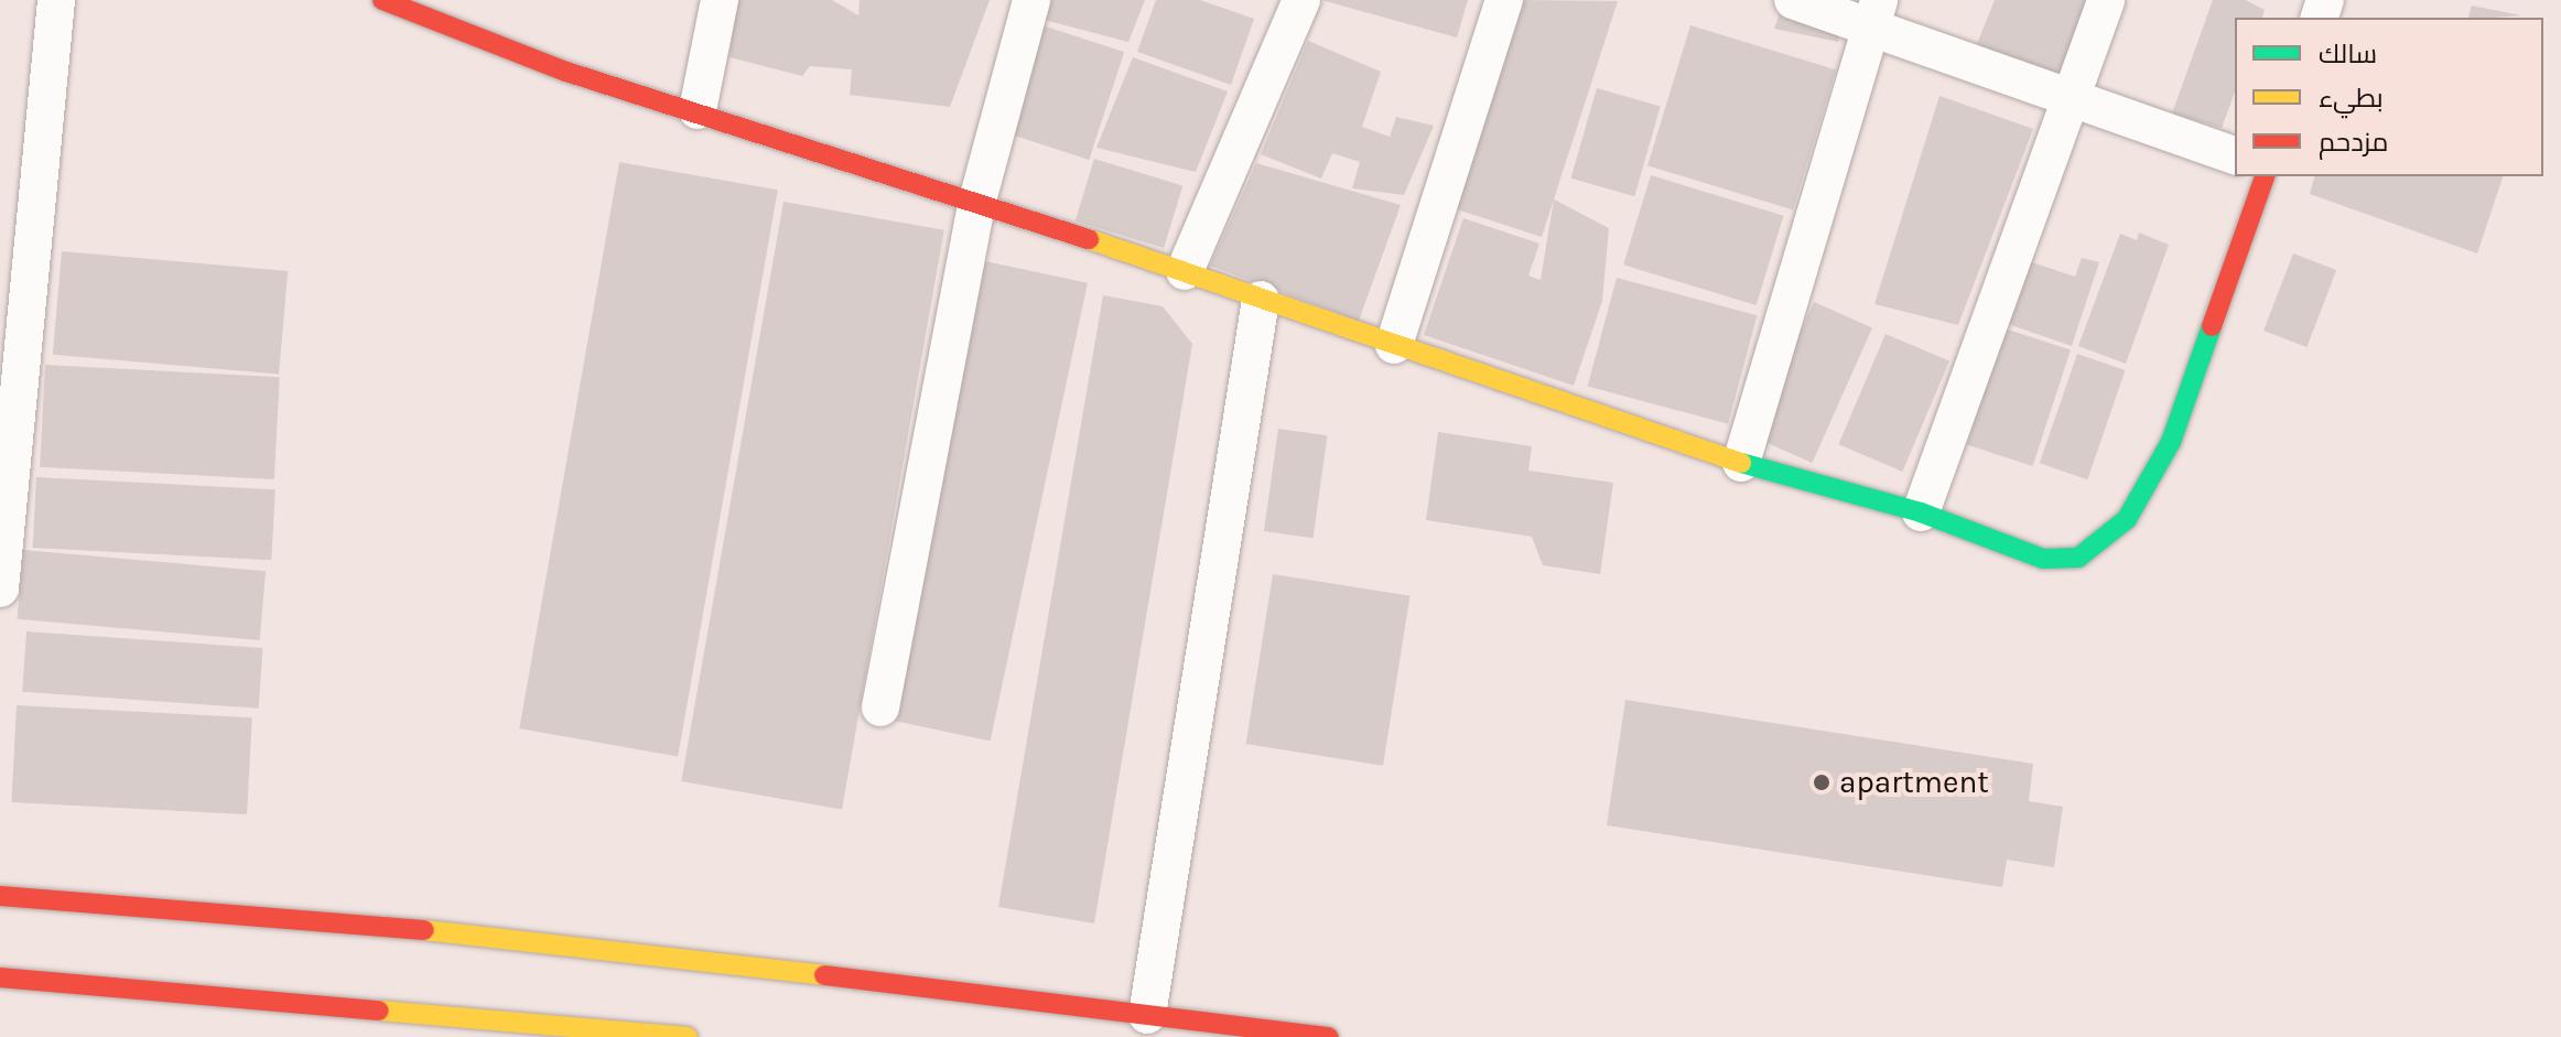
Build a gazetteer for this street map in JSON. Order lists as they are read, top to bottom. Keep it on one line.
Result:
{"places":["apartment"],"legend":["سالك","بطيء","مزدحم"]}
